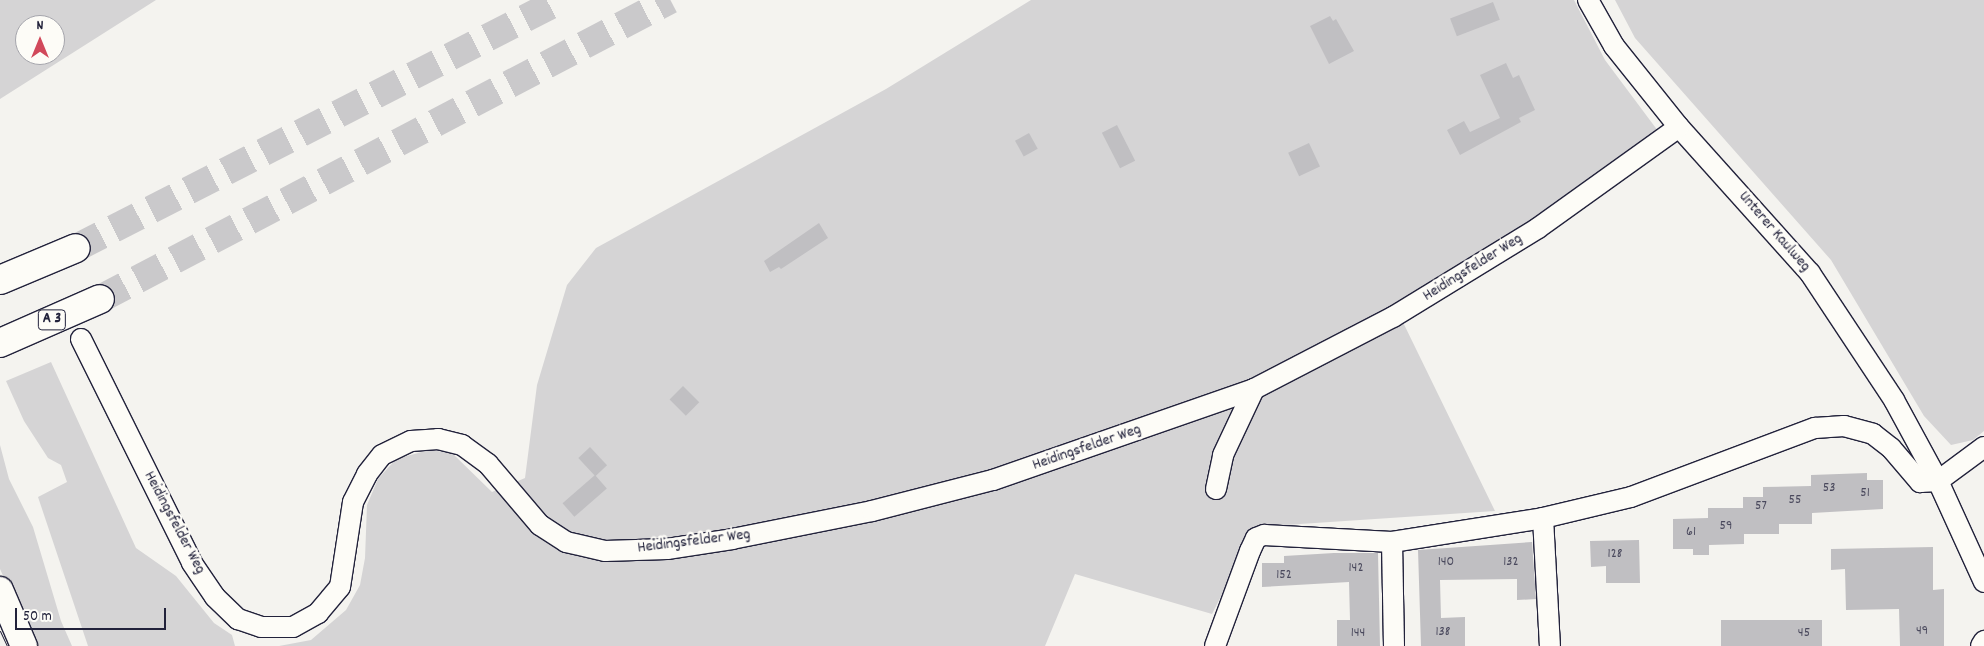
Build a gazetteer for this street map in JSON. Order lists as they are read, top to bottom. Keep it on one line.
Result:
{"streets":{"highway":["A 3"],"street":["Unterer Kaulweg","Heidingsfelder Weg"]},"crossings":[["Unterer Kaulweg","Heidingsfelder Weg"]],"house_numbers":["53","51","55","57","59","61","128","140","132","142","152","49","138","144","45"],"scale_bar":"50 m","north":"top"}
